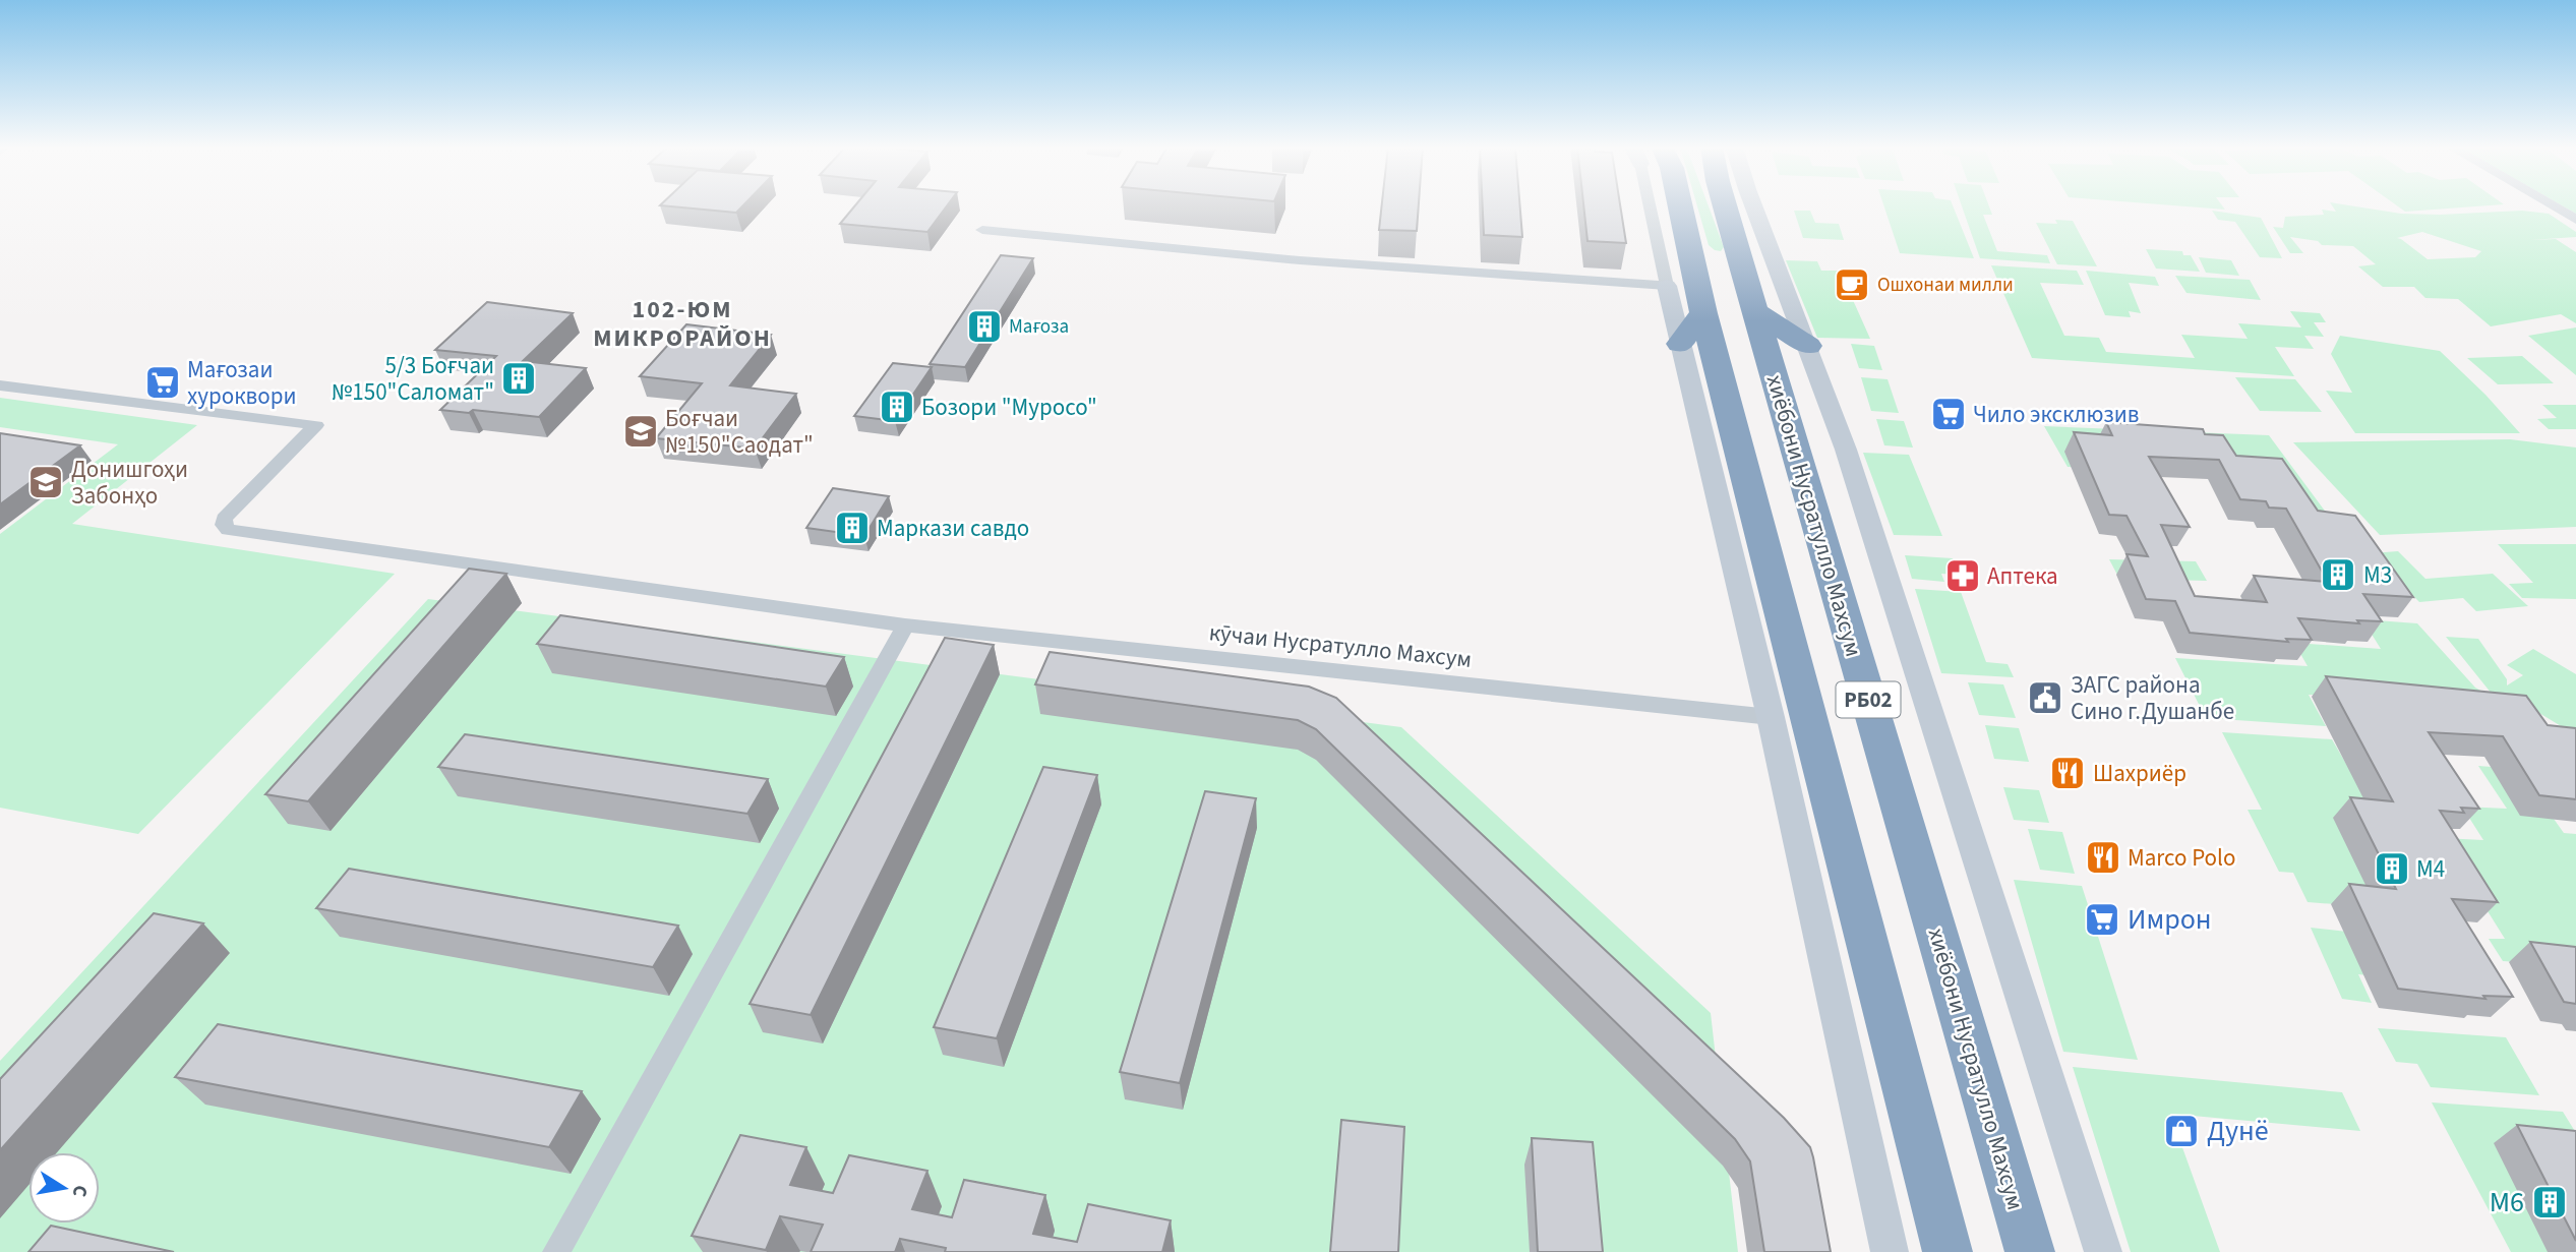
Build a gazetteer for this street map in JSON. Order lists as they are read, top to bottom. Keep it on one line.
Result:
{"streets":{"highway":["хиёбони Нусратулло Махсум","РБ02"],"street":["кӯчаи Нусратулло Махсум"]},"districts":["102-ЮМ МИКРОРАЙОН"],"places":{"cafe":["Ошхонаи милли"],"building":["Мағоза","5/3 Боғчаи №150\"Саломат\"","Бозори \"Муросо\"","Маркази савдо","M3","М4","М6"],"supermarket":["Мағозаи хуроквори","Чило эксклюзив","Имрон"],"school or university":["Боғчаи №150\"Саодат\"","Донишгоҳи Забонҳо"],"pharmacy":["Аптека"],"public building":["ЗАГС района Сино г.Душанбе"],"restaurant":["Шахриёр","Marco Polo"],"shop":["Дунё"]},"north":"right"}
